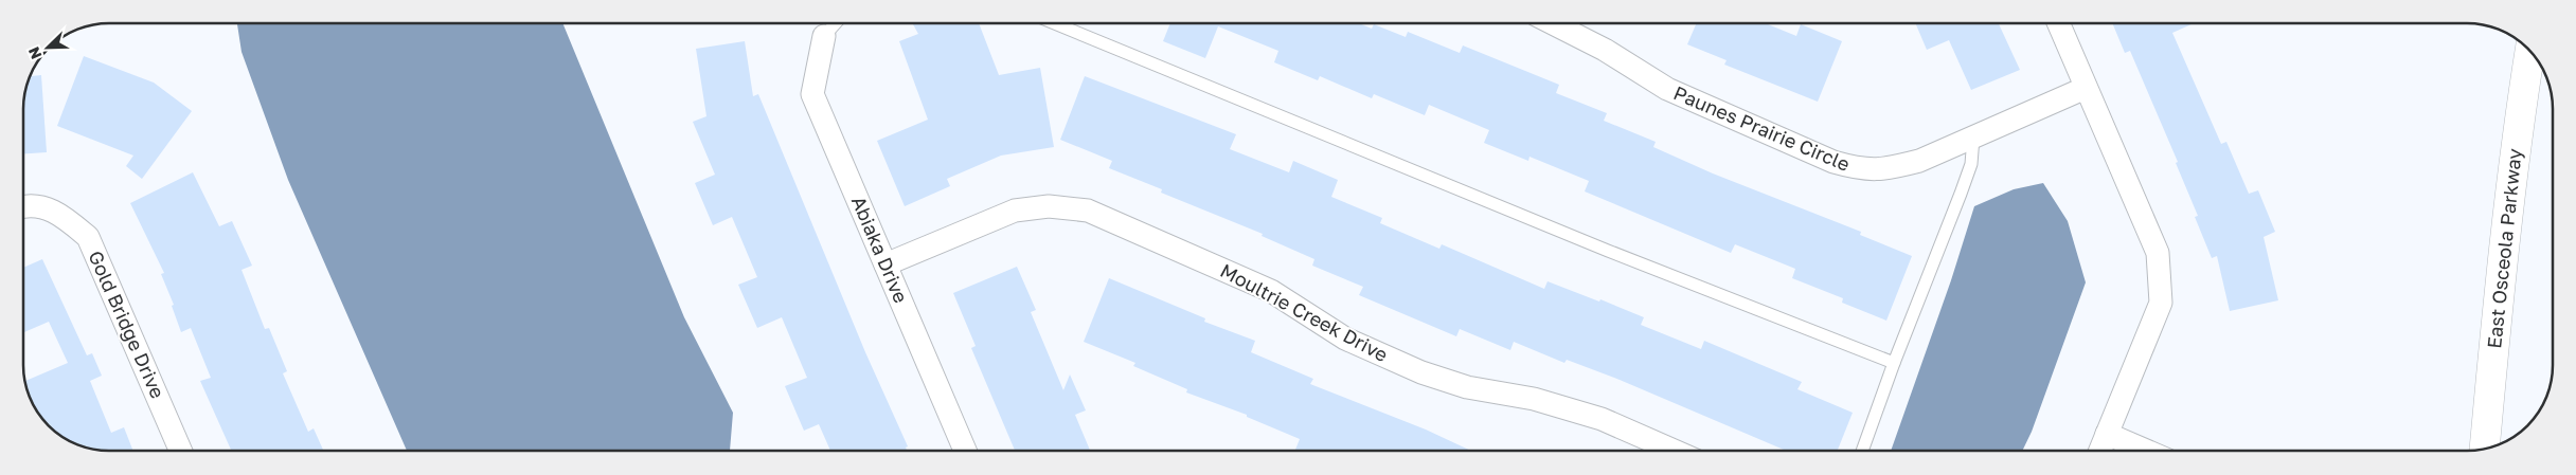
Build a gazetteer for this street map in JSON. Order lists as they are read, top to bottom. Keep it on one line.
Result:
{"streets":{"main road":["East Osceola Parkway"],"street":["Paunes Prairie Circle","Abiaka Drive","Moultrie Creek Drive","Gold Bridge Drive"]},"crossings":[["Abiaka Drive","Moultrie Creek Drive"]],"north":"bottom left"}
